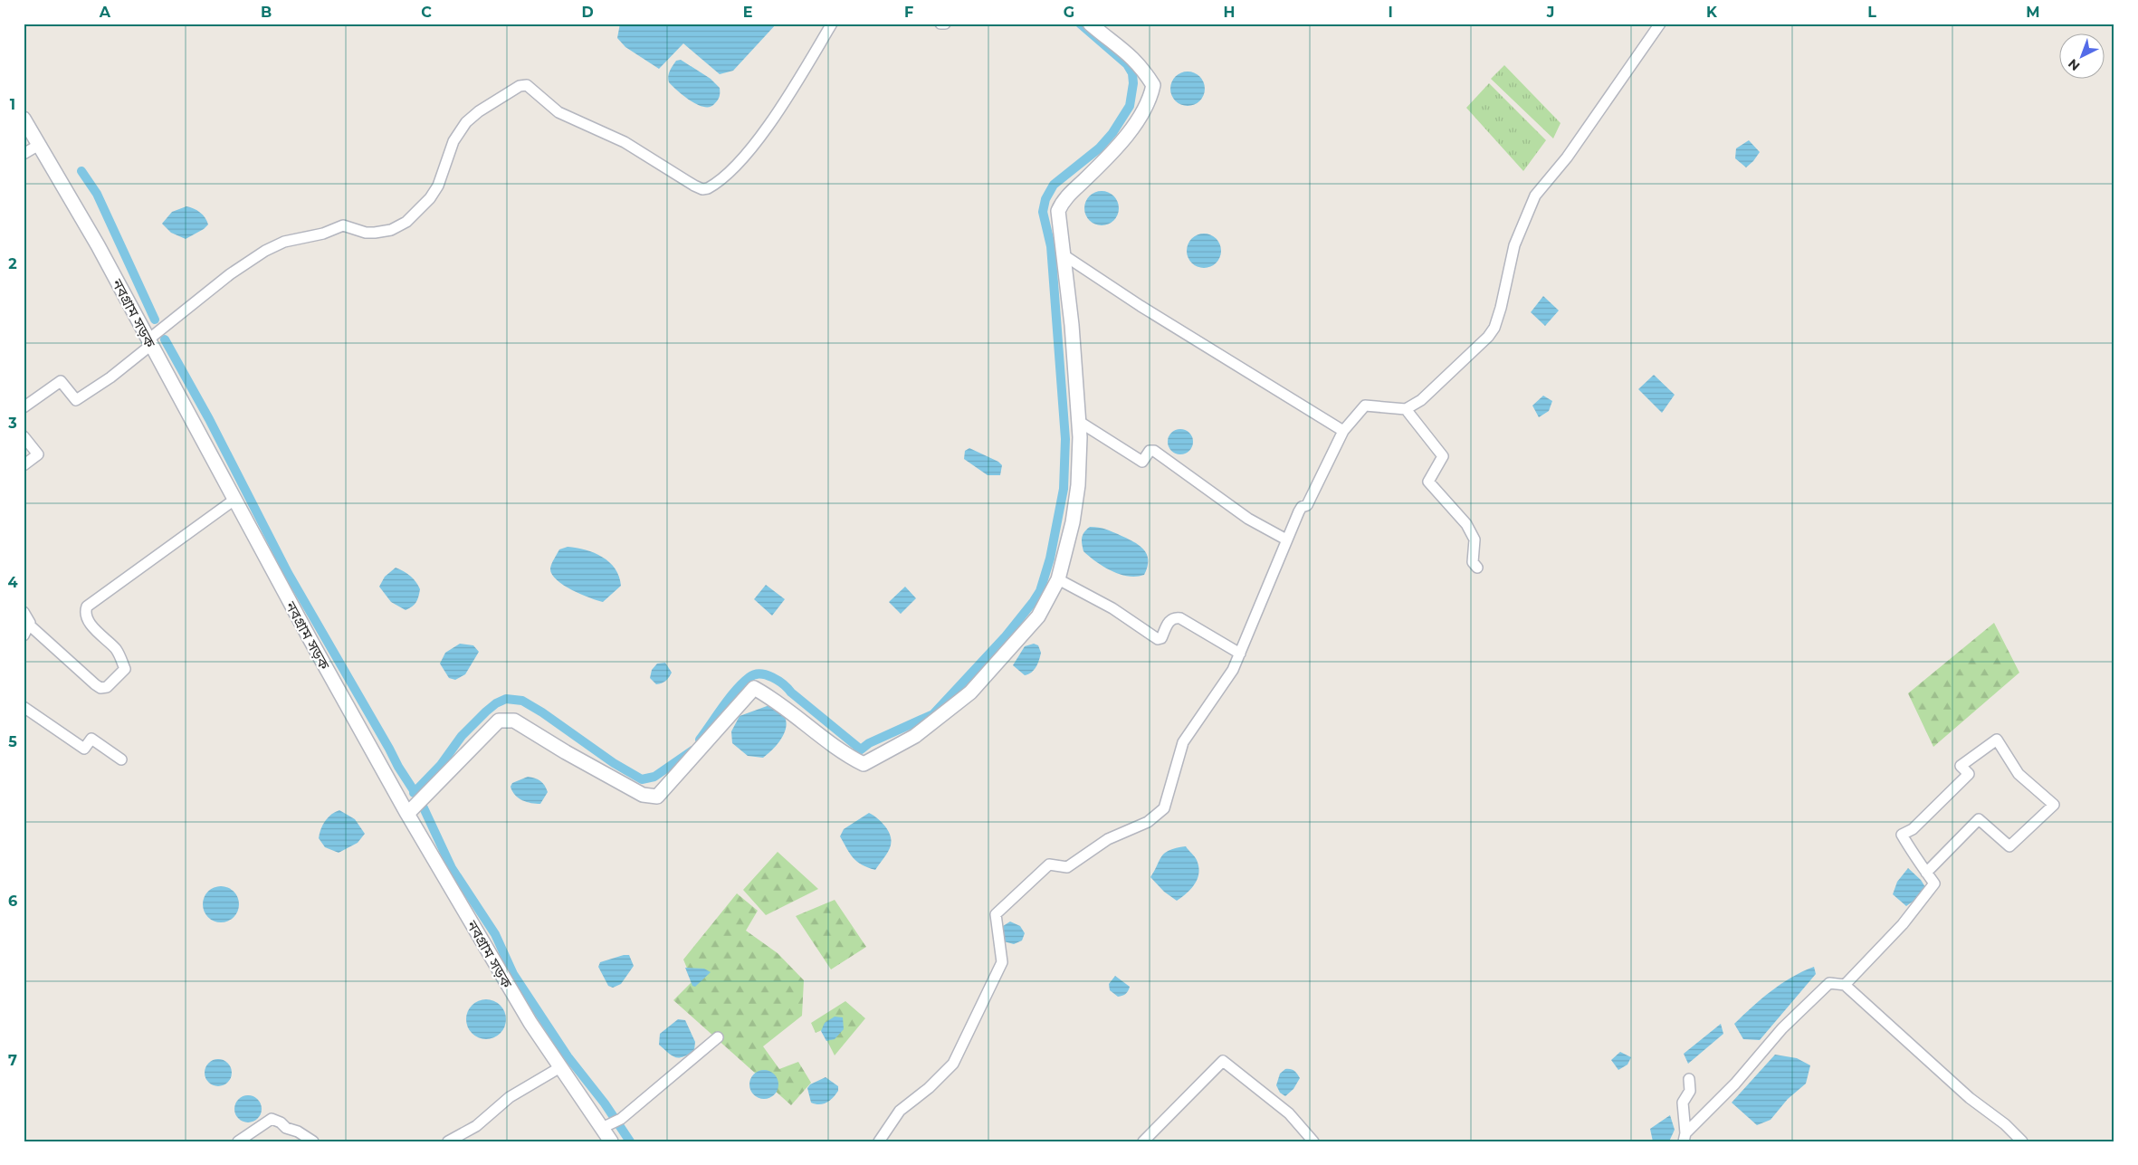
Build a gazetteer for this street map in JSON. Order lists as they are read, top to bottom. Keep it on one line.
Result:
{"streets":{"street":["নবগ্রাম সড়ক"]},"north":"bottom left","grid":{"columns":["A","B","C","D","E","F","G","H","I","J","K","L","M"],"rows":["1","2","3","4","5","6","7"]}}
